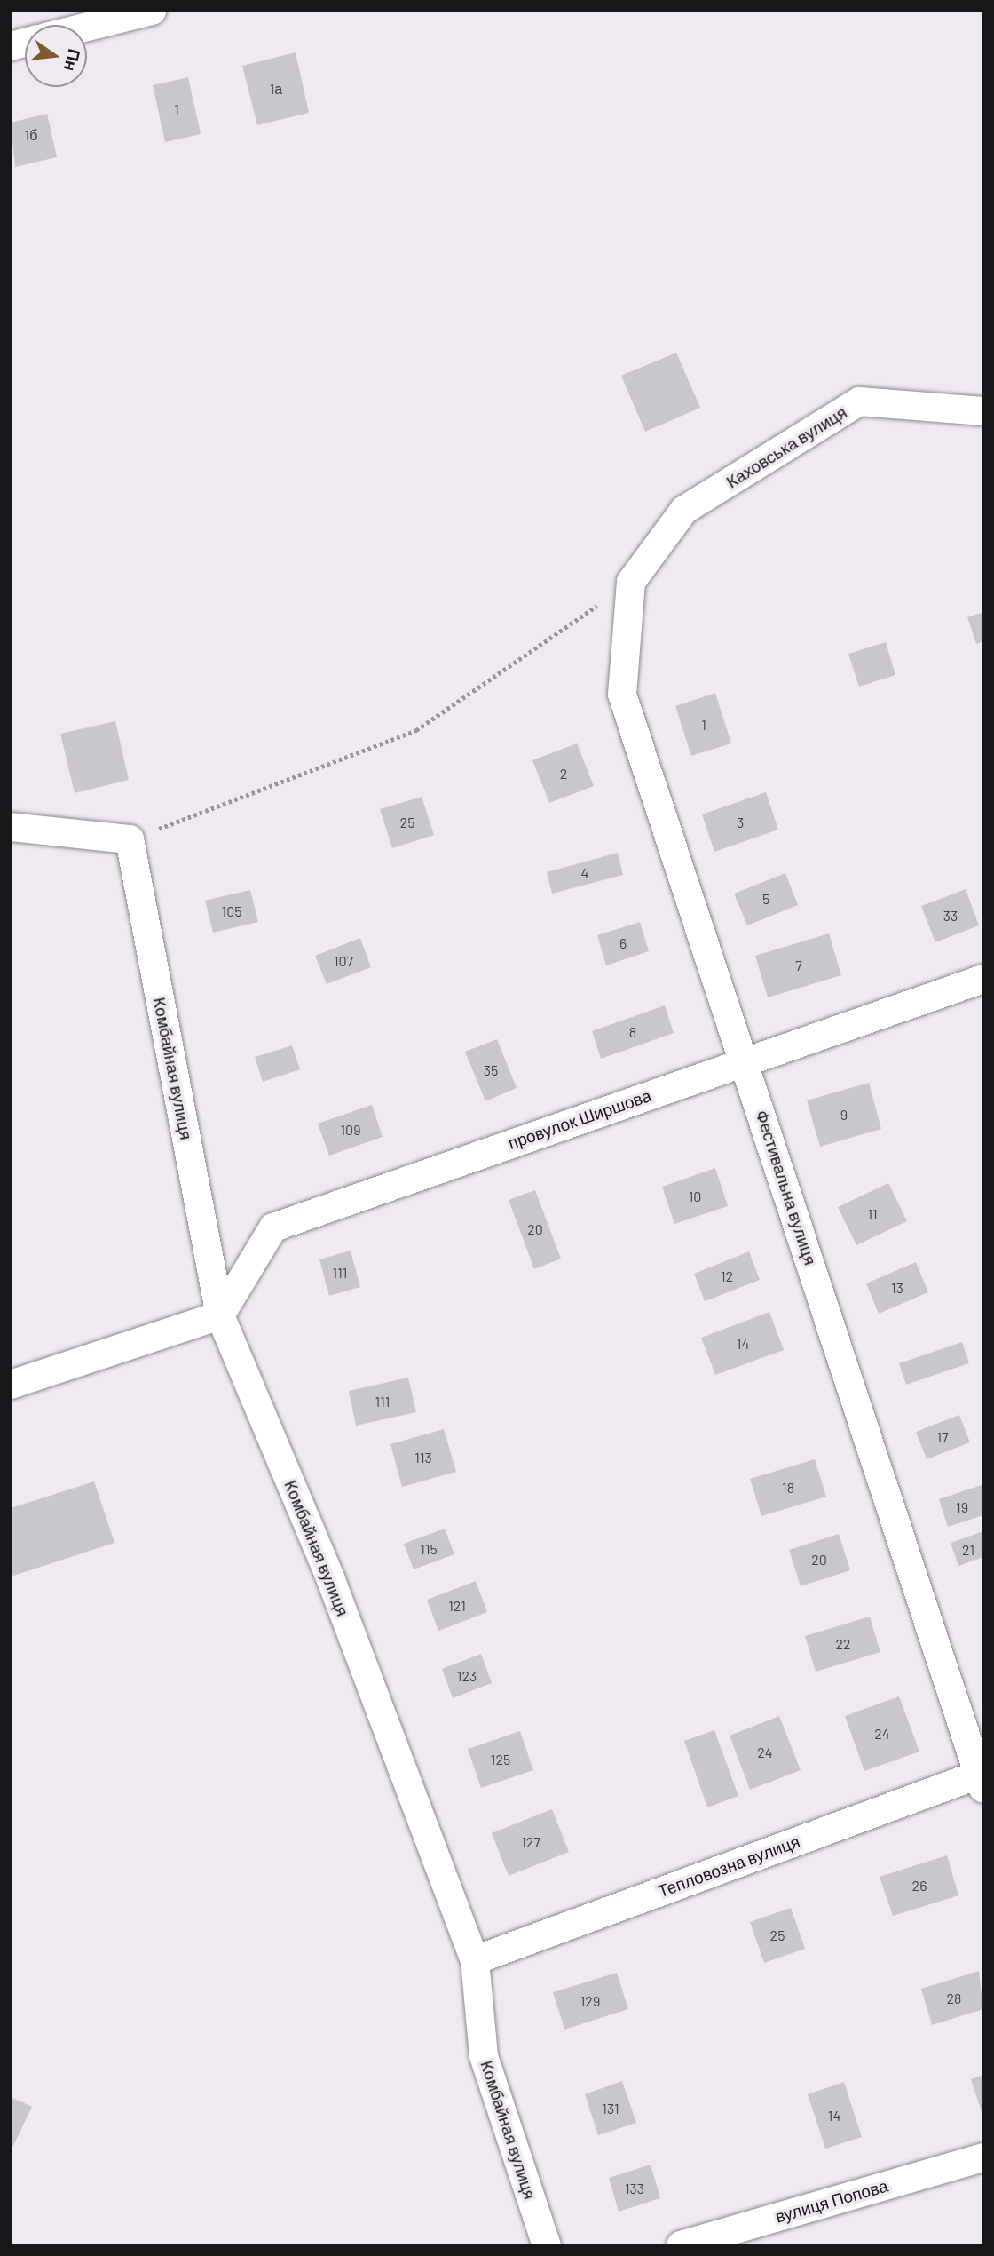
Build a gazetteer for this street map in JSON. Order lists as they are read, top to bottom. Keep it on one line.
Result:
{"streets":{"street":["Каховська вулиця","Комбайная вулиця","провулок Ширшова","Фестивальна вулиця","Тепловозна вулиця","вулиця Попова"]},"crossings":[["Каховська вулиця","Фестивальна вулиця"],["Комбайная вулиця","провулок Ширшова"],["Комбайная вулиця","Тепловозна вулиця"],["провулок Ширшова","Фестивальна вулиця"],["Фестивальна вулиця","Тепловозна вулиця"]],"house_numbers":["1а","1","1б","1","2","25","3","4","5","105","33","6","107","7","8","35","9","109","10","11","20","111","12","13","14","111","17","113","18","19","115","21","20","121","22","123","24","24","125","127","26","25","28","129","131","14","133"],"north":"right"}
